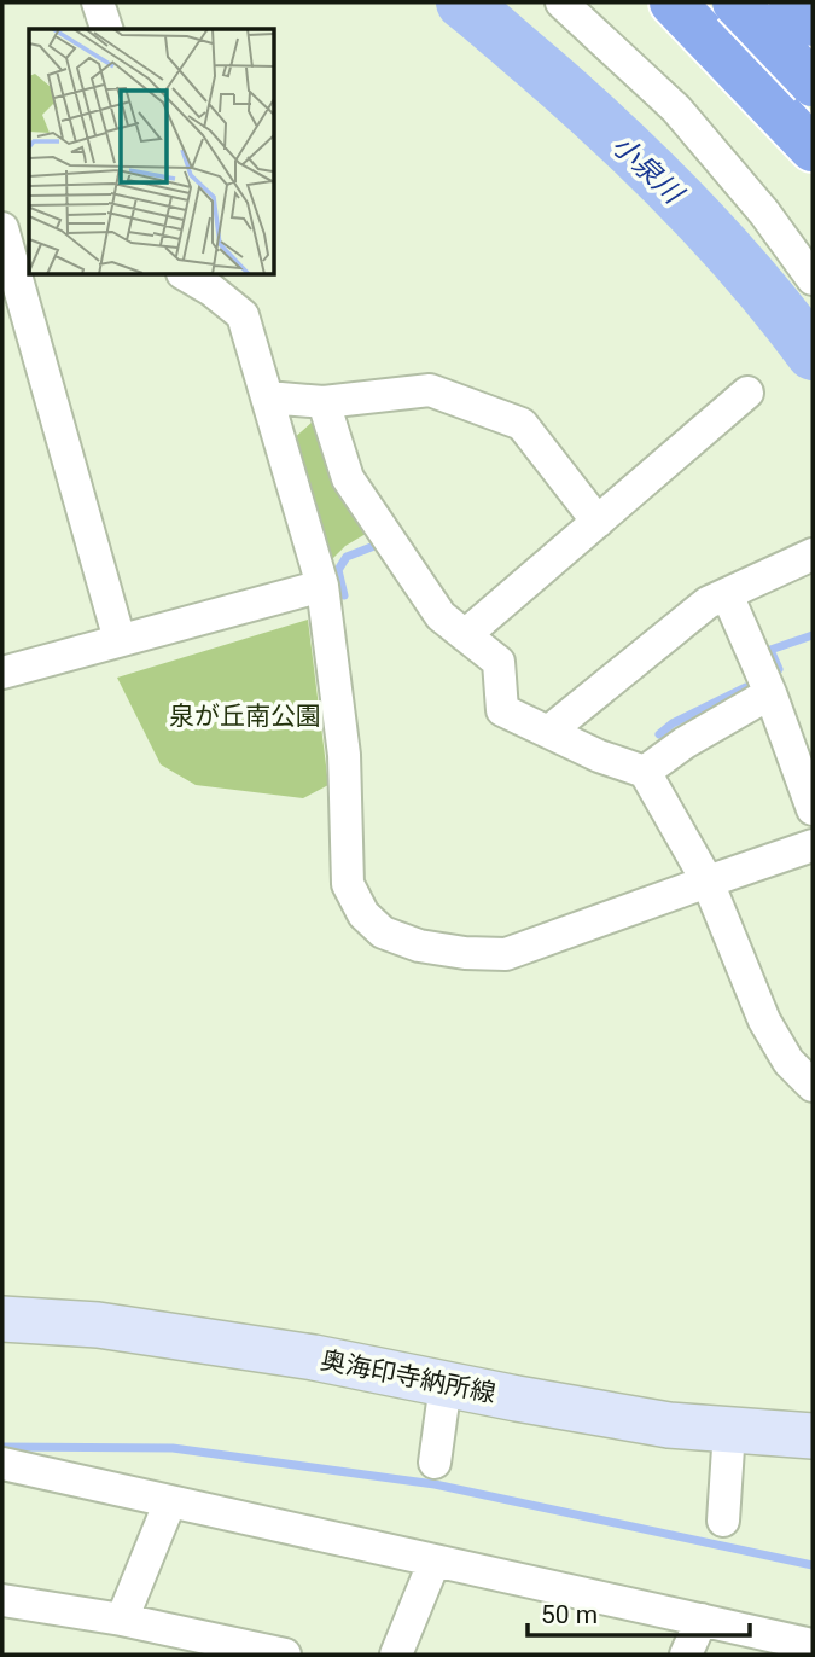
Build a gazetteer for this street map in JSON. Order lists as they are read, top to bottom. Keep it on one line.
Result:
{"streets":{"main road":["奥海印寺納所線"]},"water":["小泉川"],"parks":["泉が丘南公園"],"scale_bar":"50 m"}
